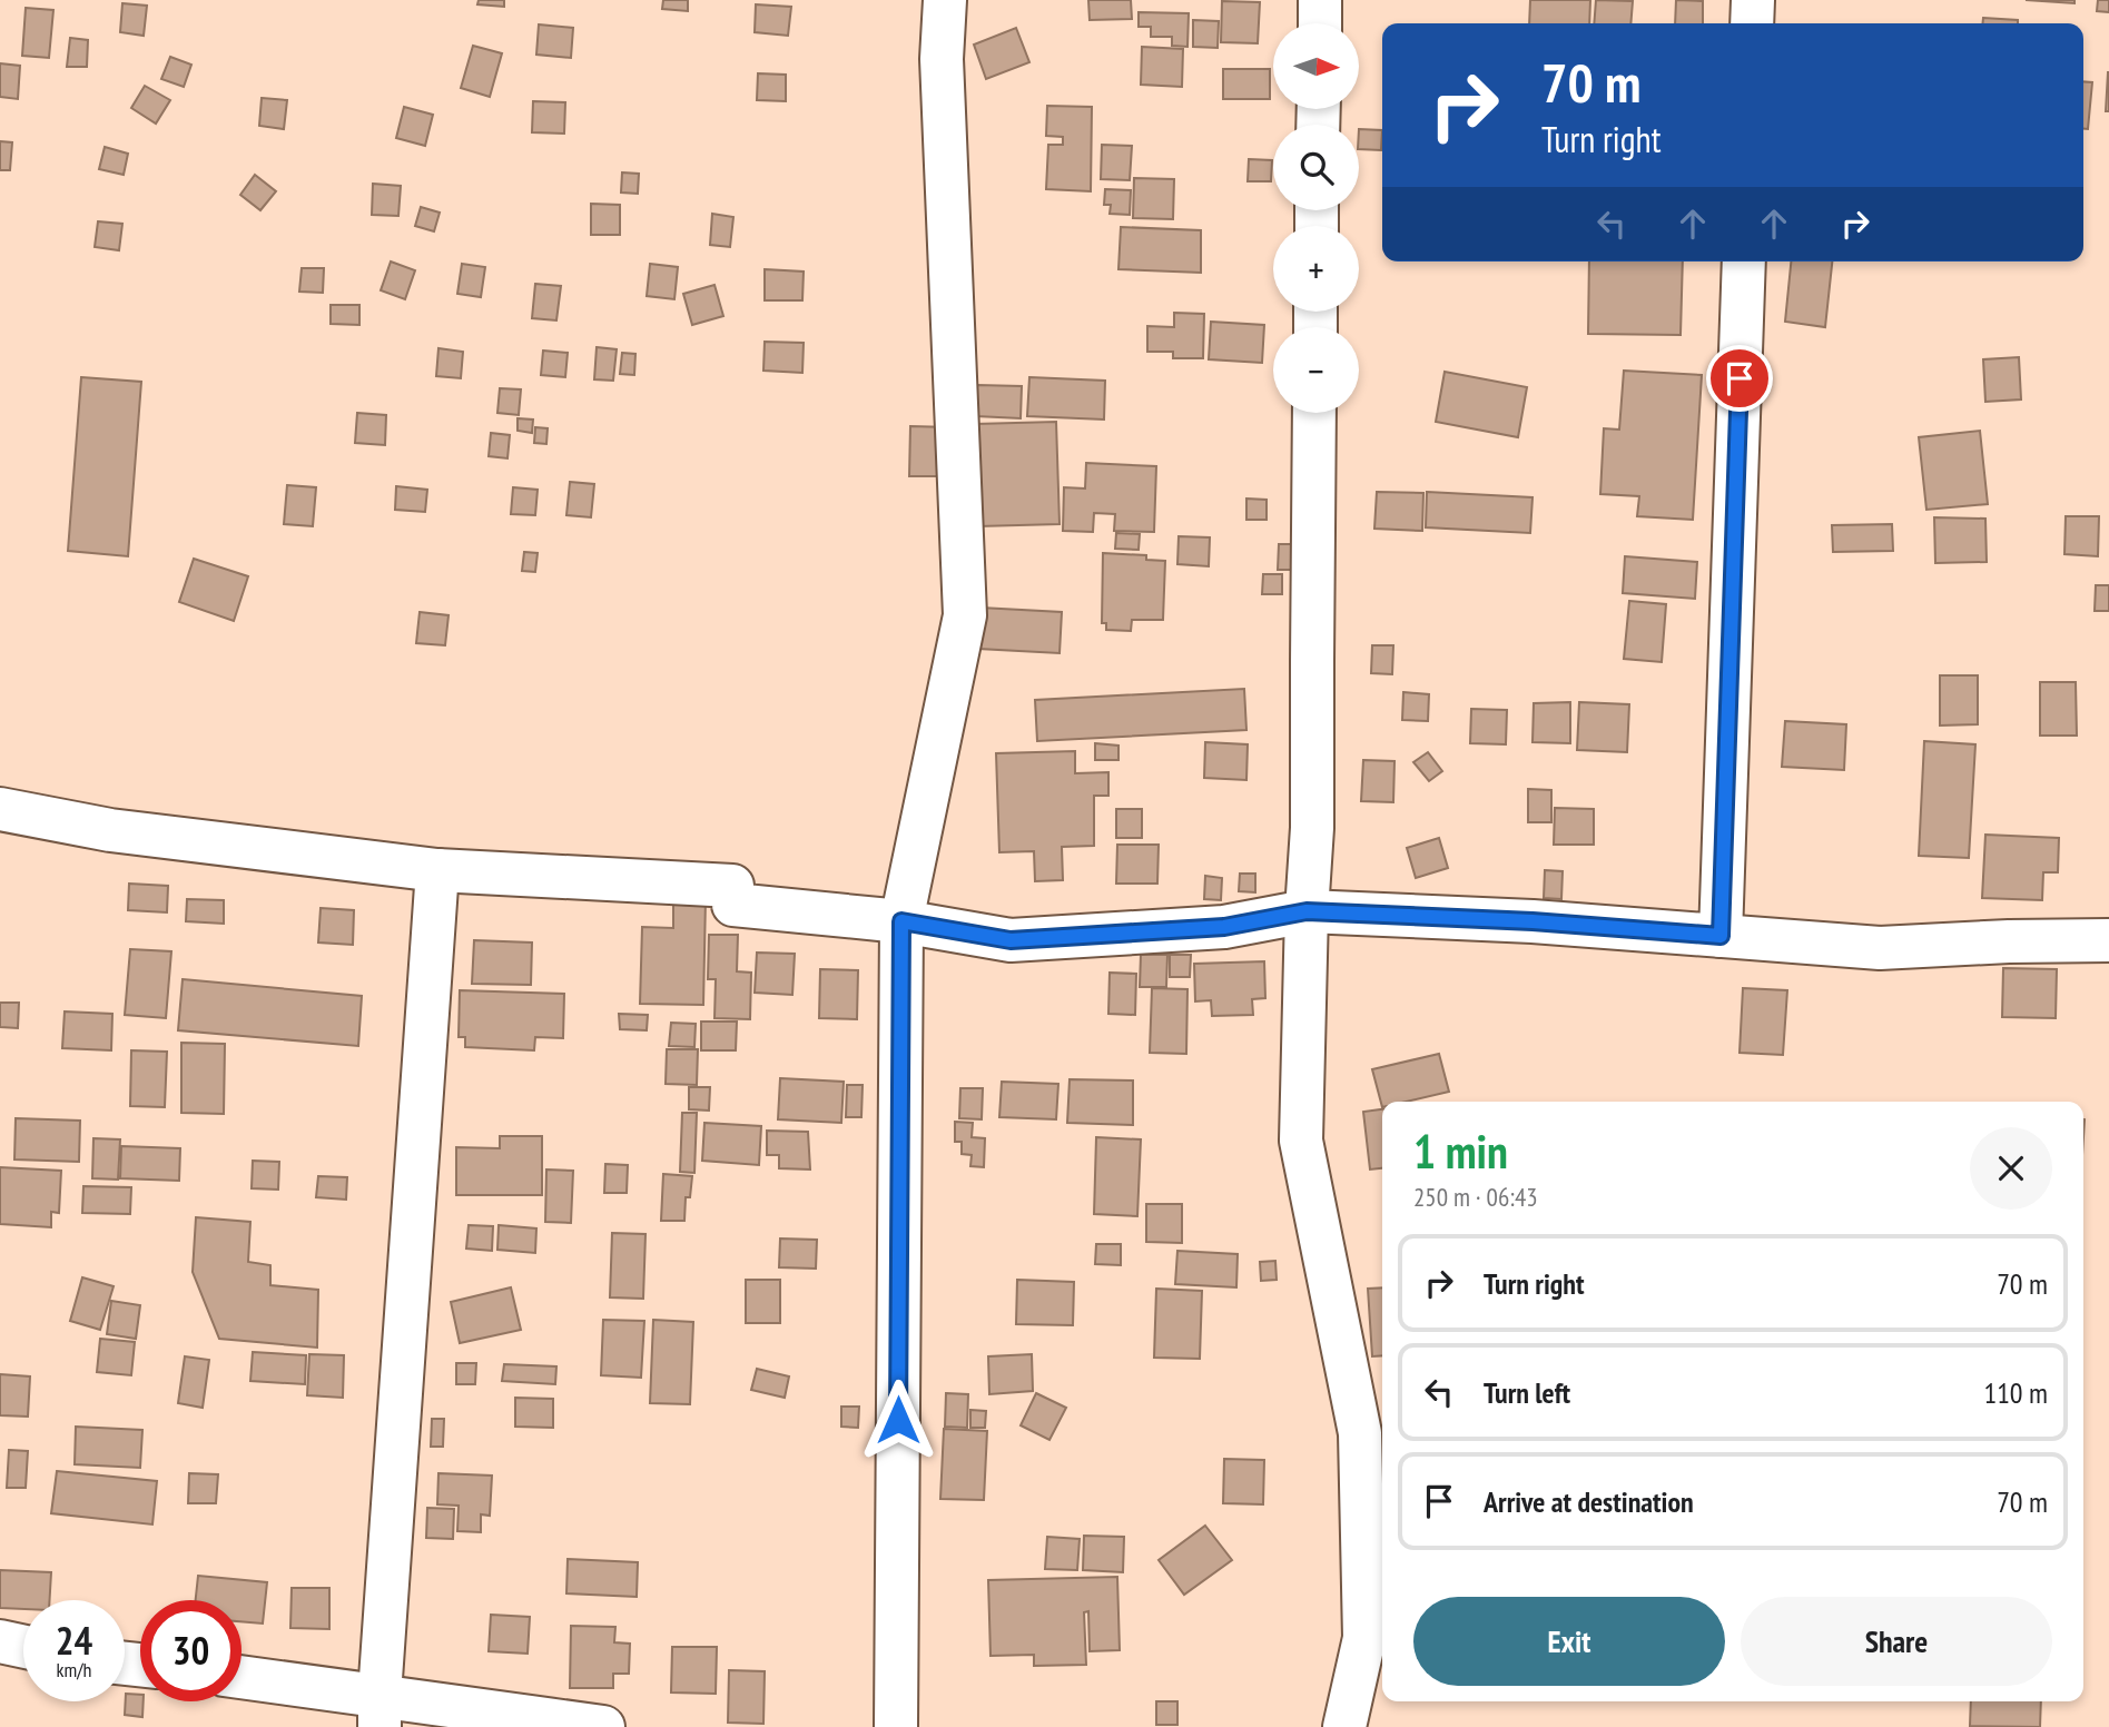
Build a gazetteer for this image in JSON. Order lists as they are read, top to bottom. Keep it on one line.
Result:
{"north":"right","page":{"map_buttons":["+","−"],"turn":["70 m","Turn right"],"heading":["1 min","250 m · 06:43"],"list":[{"name":"Turn right","value":"70 m"},{"name":"Turn left","value":"110 m"},{"name":"Arrive at destination","value":"70 m"}],"buttons":["Exit","Share"],"speed":"24 km/h","limit":"30"}}
